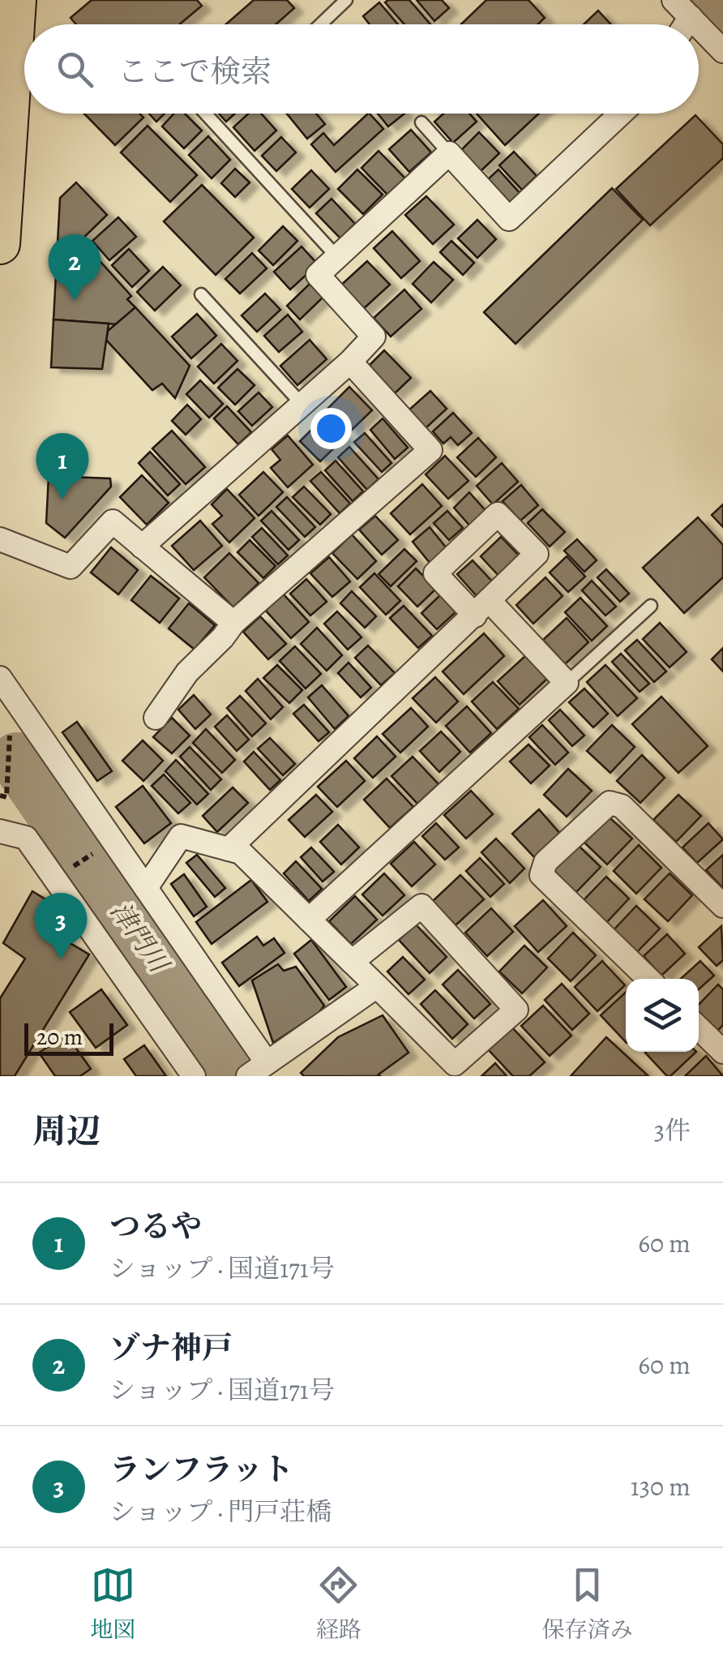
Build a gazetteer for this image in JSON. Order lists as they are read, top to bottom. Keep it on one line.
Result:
{"water":["津門川"],"scale_bar":"20 m","page":{"search":"ここで検索","pins":["2","1","3"],"scale":"20 m","heading":["周辺","3件"],"list":[{"mark":"1","name":"つるや","note":"ショップ · 国道171号","value":"60 m"},{"mark":"2","name":"ゾナ神戸","note":"ショップ · 国道171号","value":"60 m"},{"mark":"3","name":"ランフラット","note":"ショップ · 門戸荘橋","value":"130 m"}],"nav":["地図","経路","保存済み"]}}
